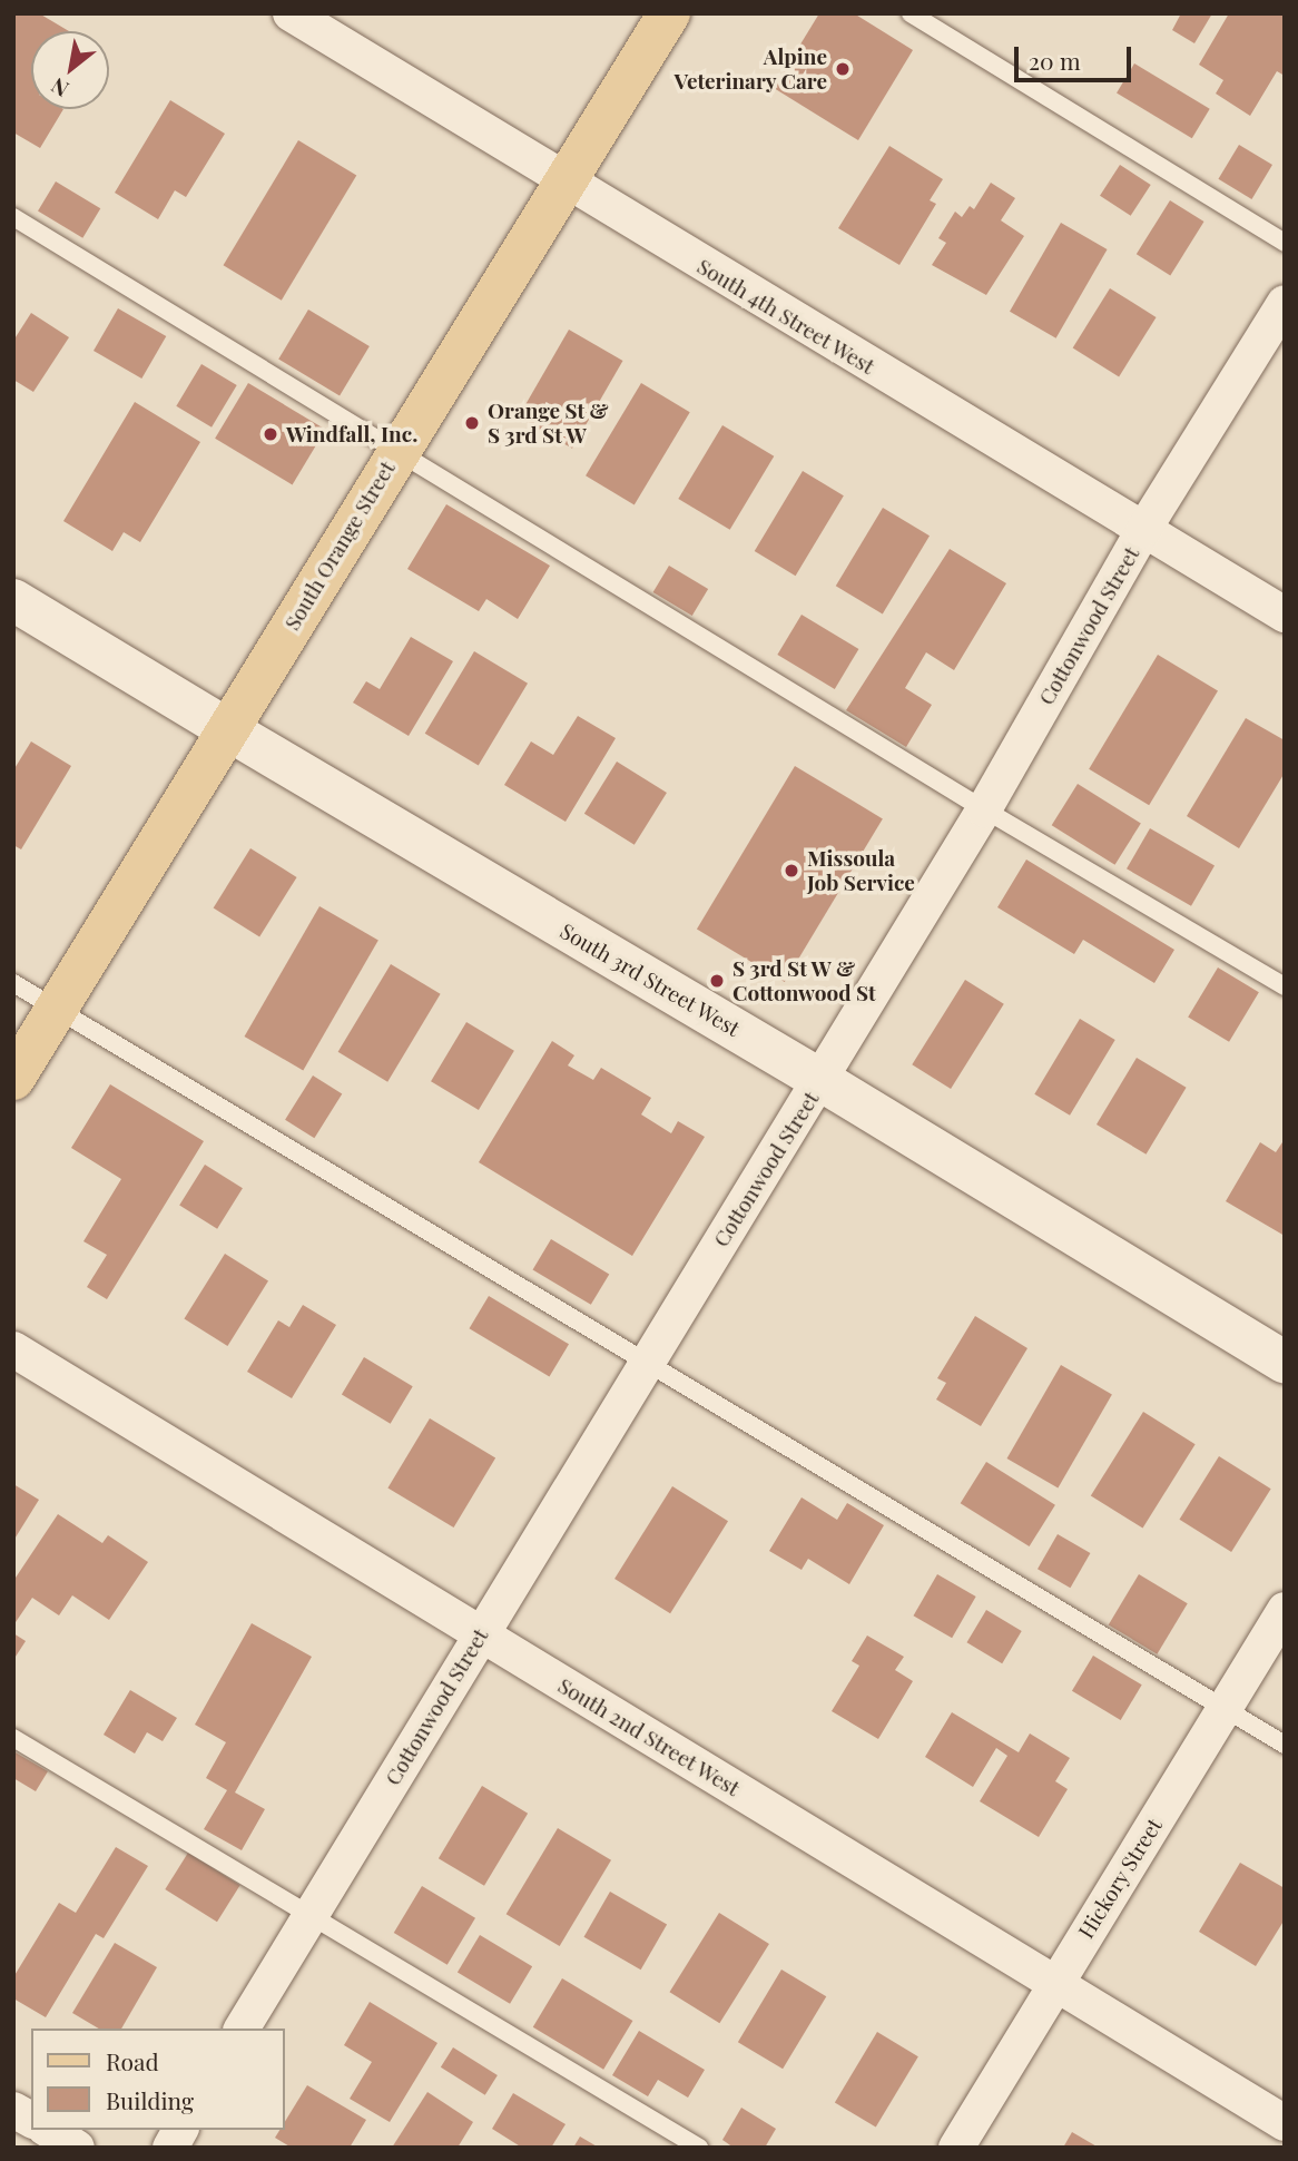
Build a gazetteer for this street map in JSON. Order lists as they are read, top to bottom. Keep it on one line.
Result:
{"streets":{"main road":["South Orange Street","South 3rd Street West"],"street":["South 4th Street West","Cottonwood Street","South 2nd Street West","Hickory Street"]},"crossings":[["South 4th Street West","South Orange Street"],["South 4th Street West","Cottonwood Street"],["South Orange Street","South 3rd Street West"],["Cottonwood Street","South 3rd Street West"],["Cottonwood Street","South 2nd Street West"],["South 2nd Street West","Hickory Street"]],"places":["Alpine Veterinary Care","Orange St & S 3rd St W","Windfall, Inc.","Missoula Job Service","S 3rd St W & Cottonwood St"],"legend":["Road","Building"],"scale_bar":"20 m","north":"bottom left"}
